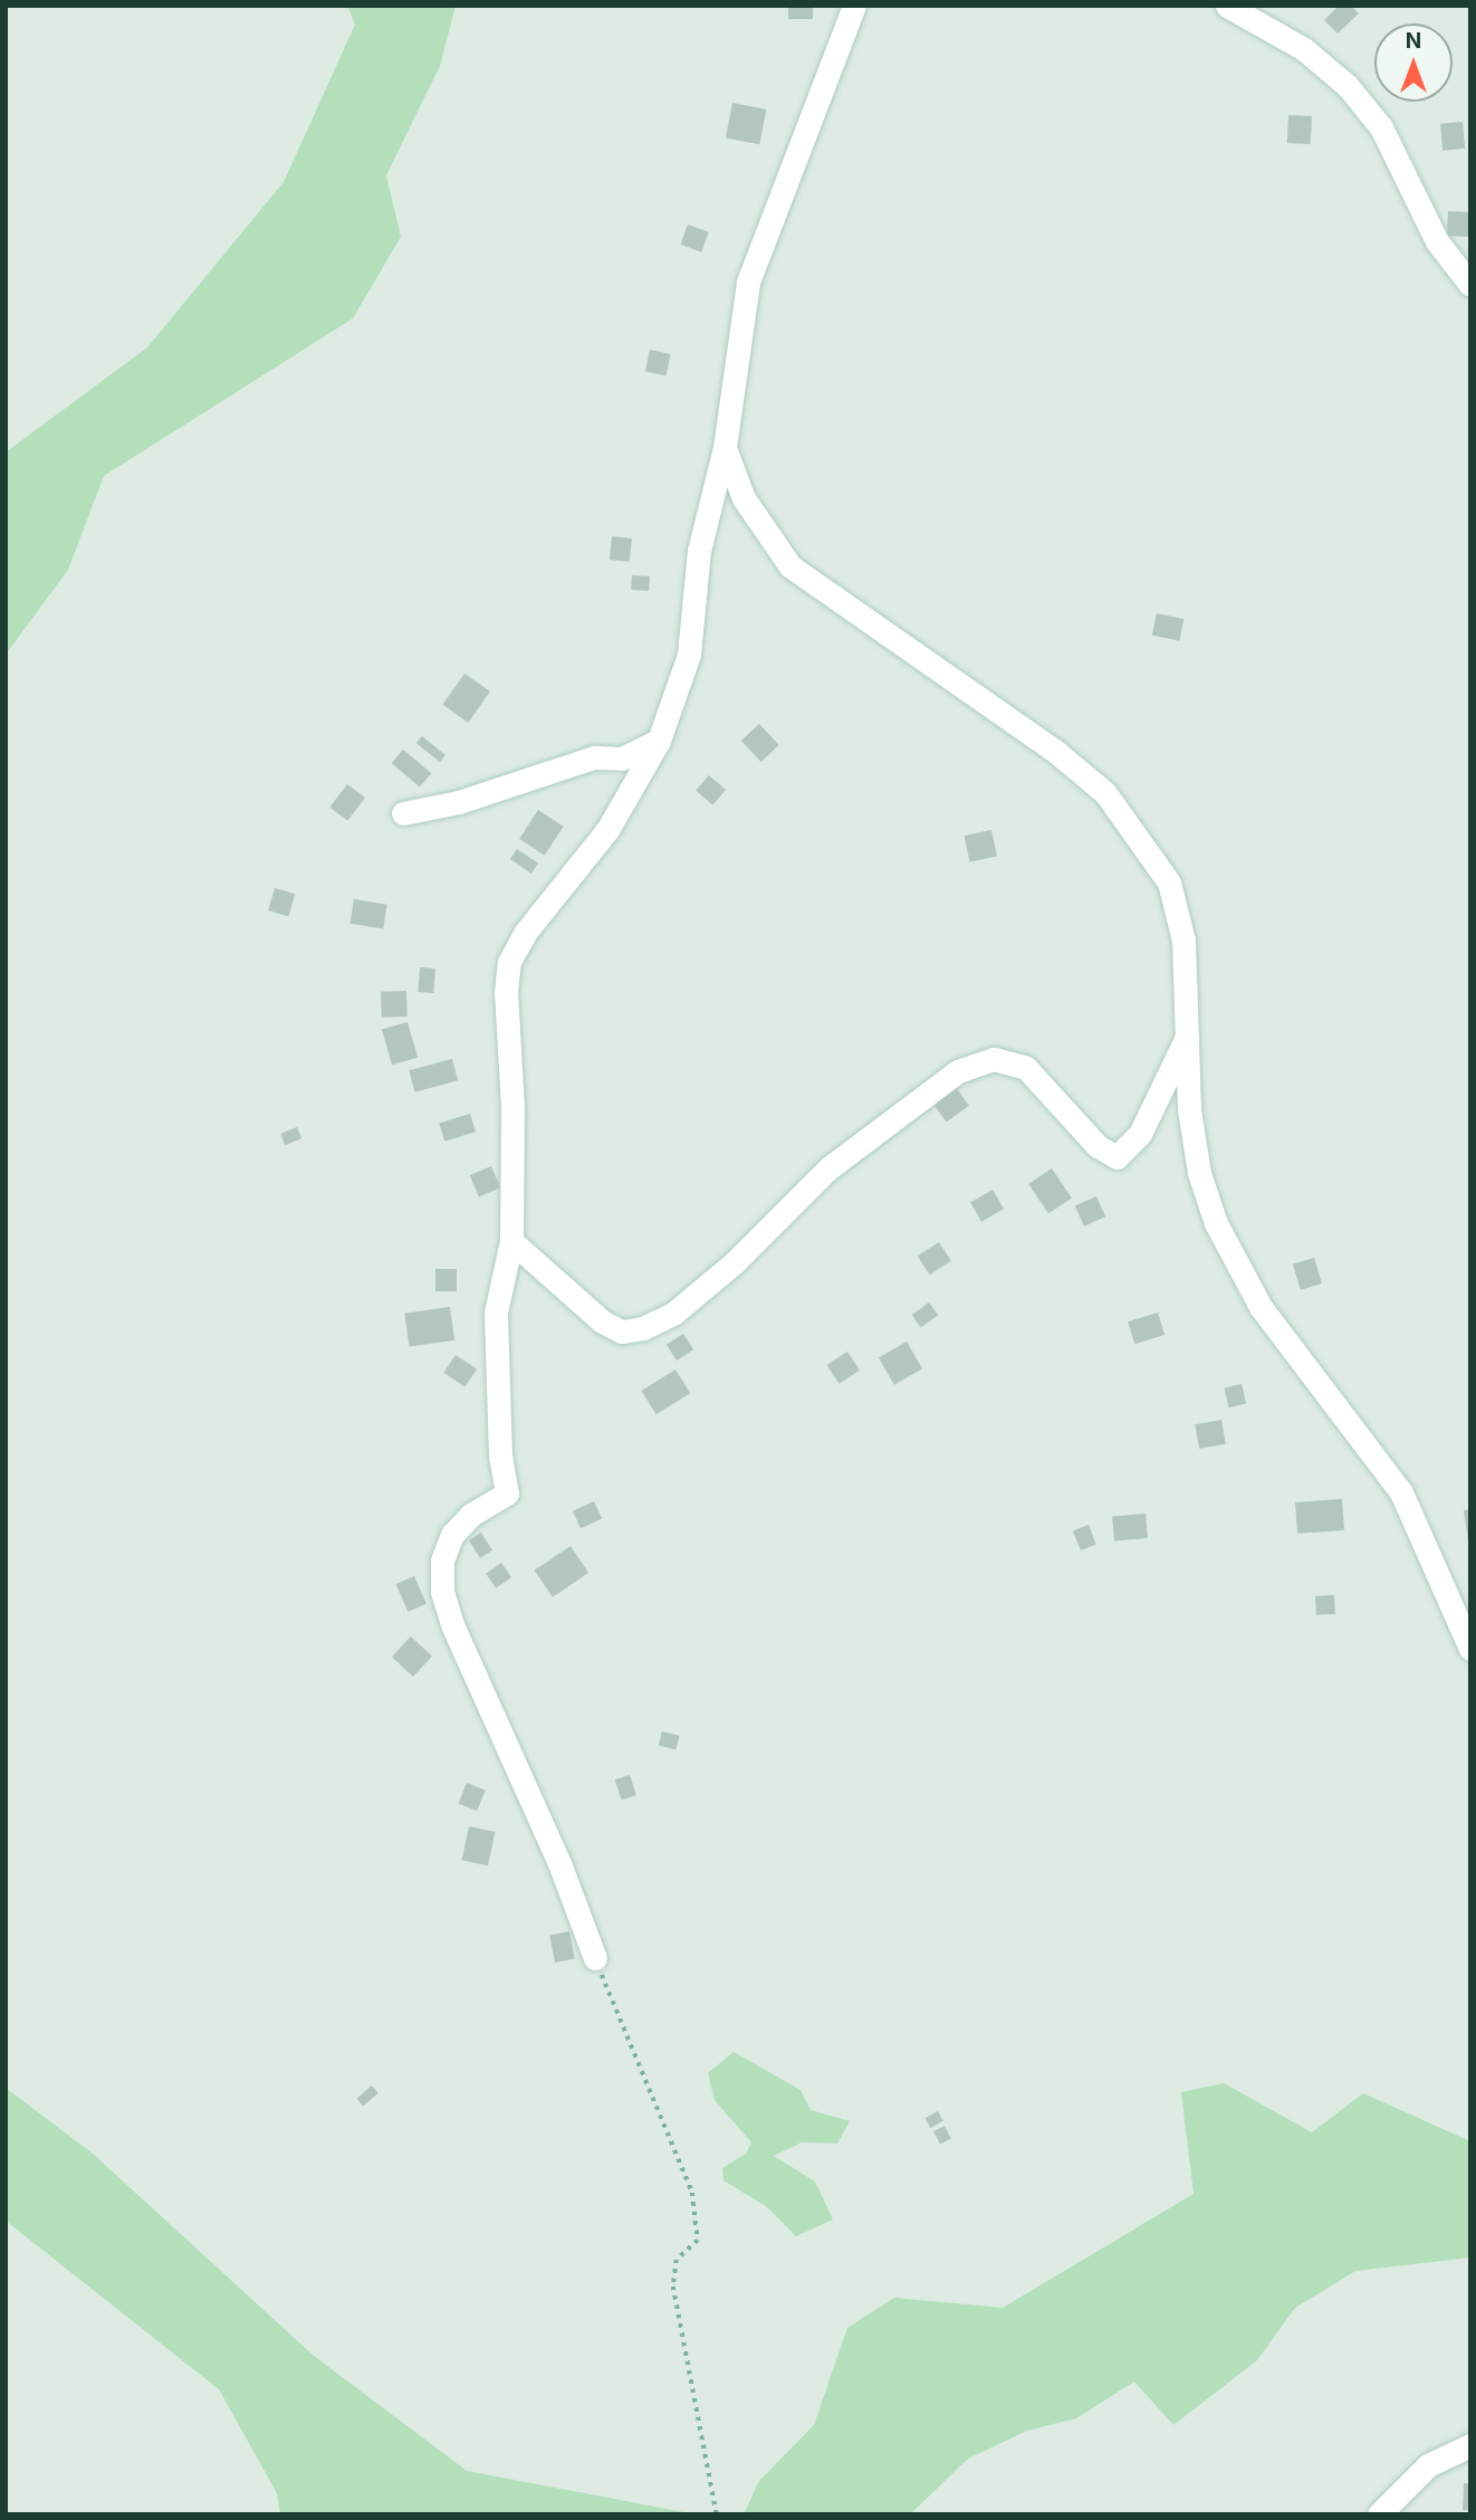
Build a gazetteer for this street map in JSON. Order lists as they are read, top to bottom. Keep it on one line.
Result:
{"north":"top"}
